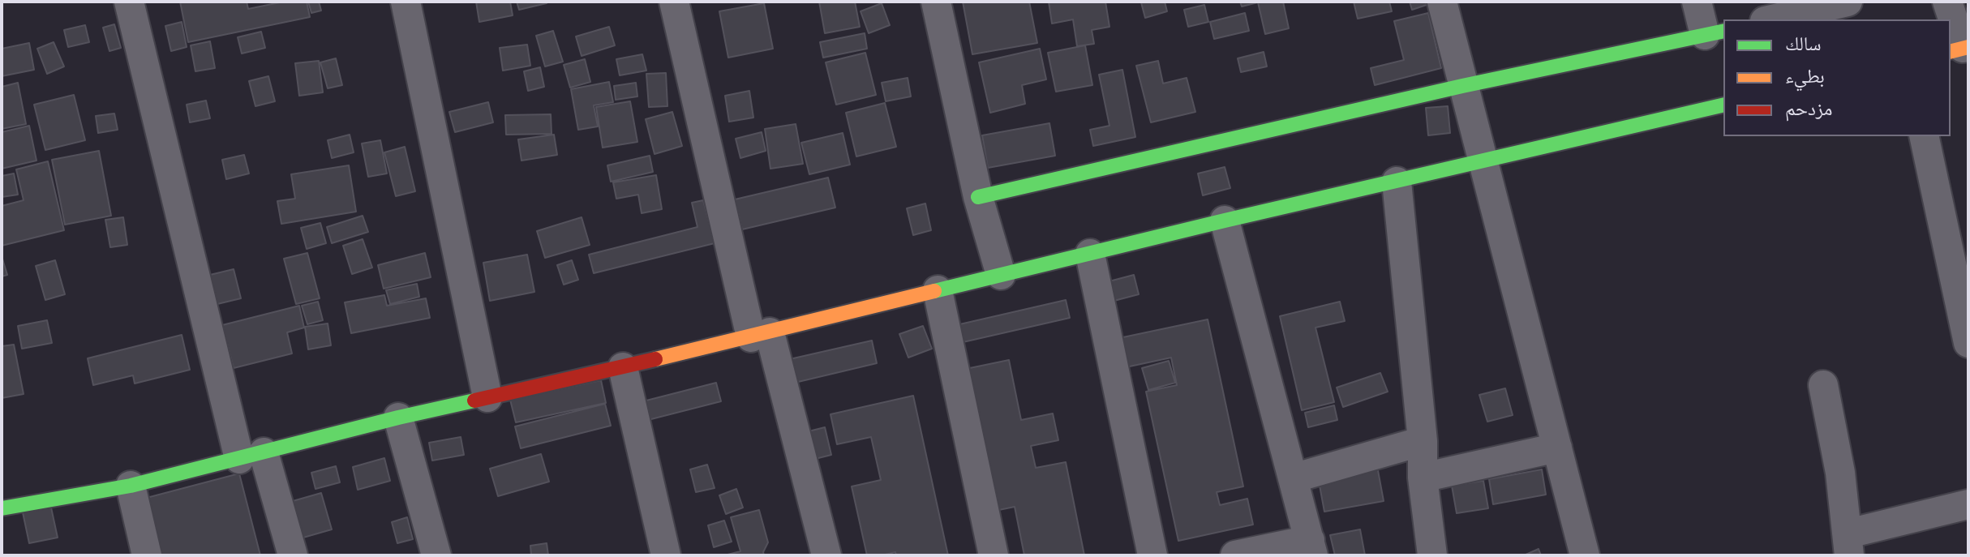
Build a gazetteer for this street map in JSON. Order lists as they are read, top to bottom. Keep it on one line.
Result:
{"legend":["سالك","بطيء","مزدحم"]}
